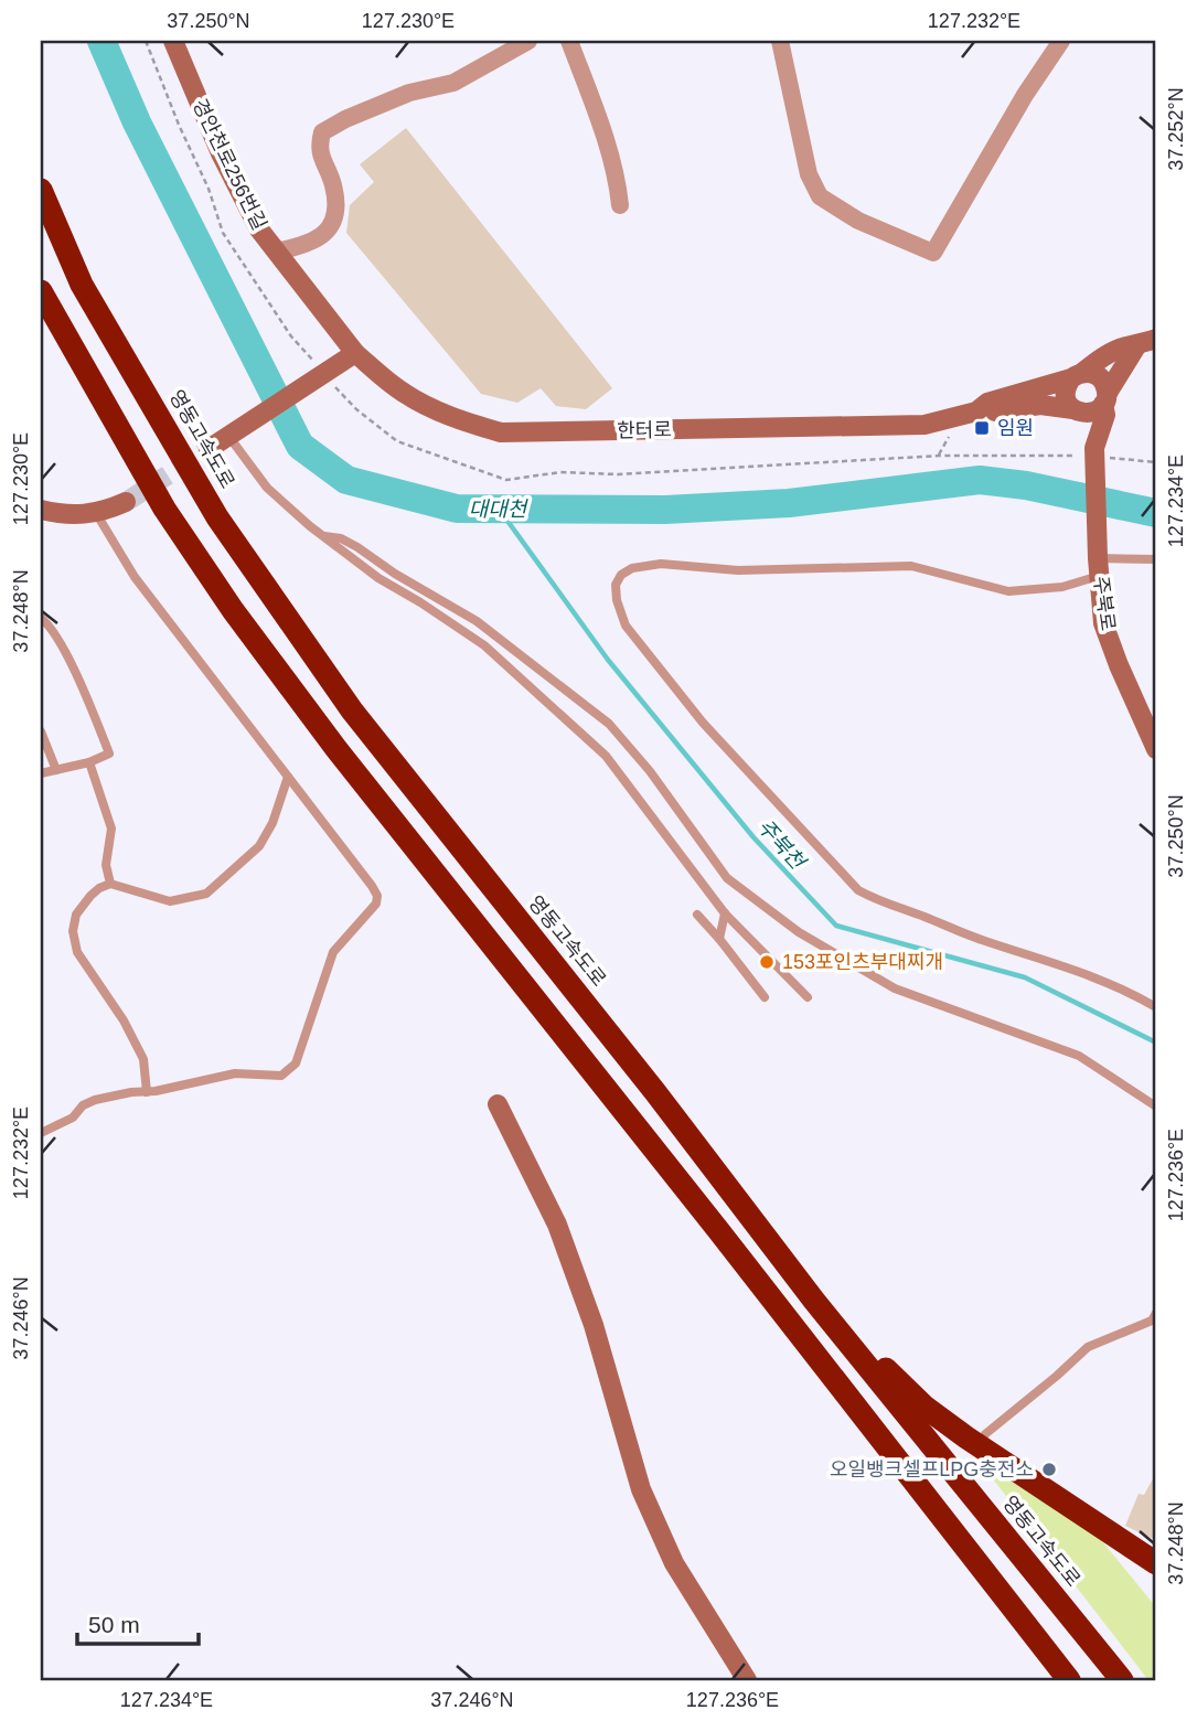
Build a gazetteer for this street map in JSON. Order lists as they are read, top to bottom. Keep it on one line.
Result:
{"streets":{"highway":["영동고속도로"],"street":["경안천로256번길","한터로","주북로"]},"crossings":[["경안천로256번길","한터로"],["한터로","주북로"]],"water":["대대천","주북천"],"places":{"transit":["임원"],"other":["153포인츠부대찌개","오일뱅크셀프LPG충전소"]},"scale_bar":"50 m","coordinates":["37.250°N","127.230°E","127.232°E","37.252°N","127.234°E","37.248°N","127.236°E","37.246°N"]}
